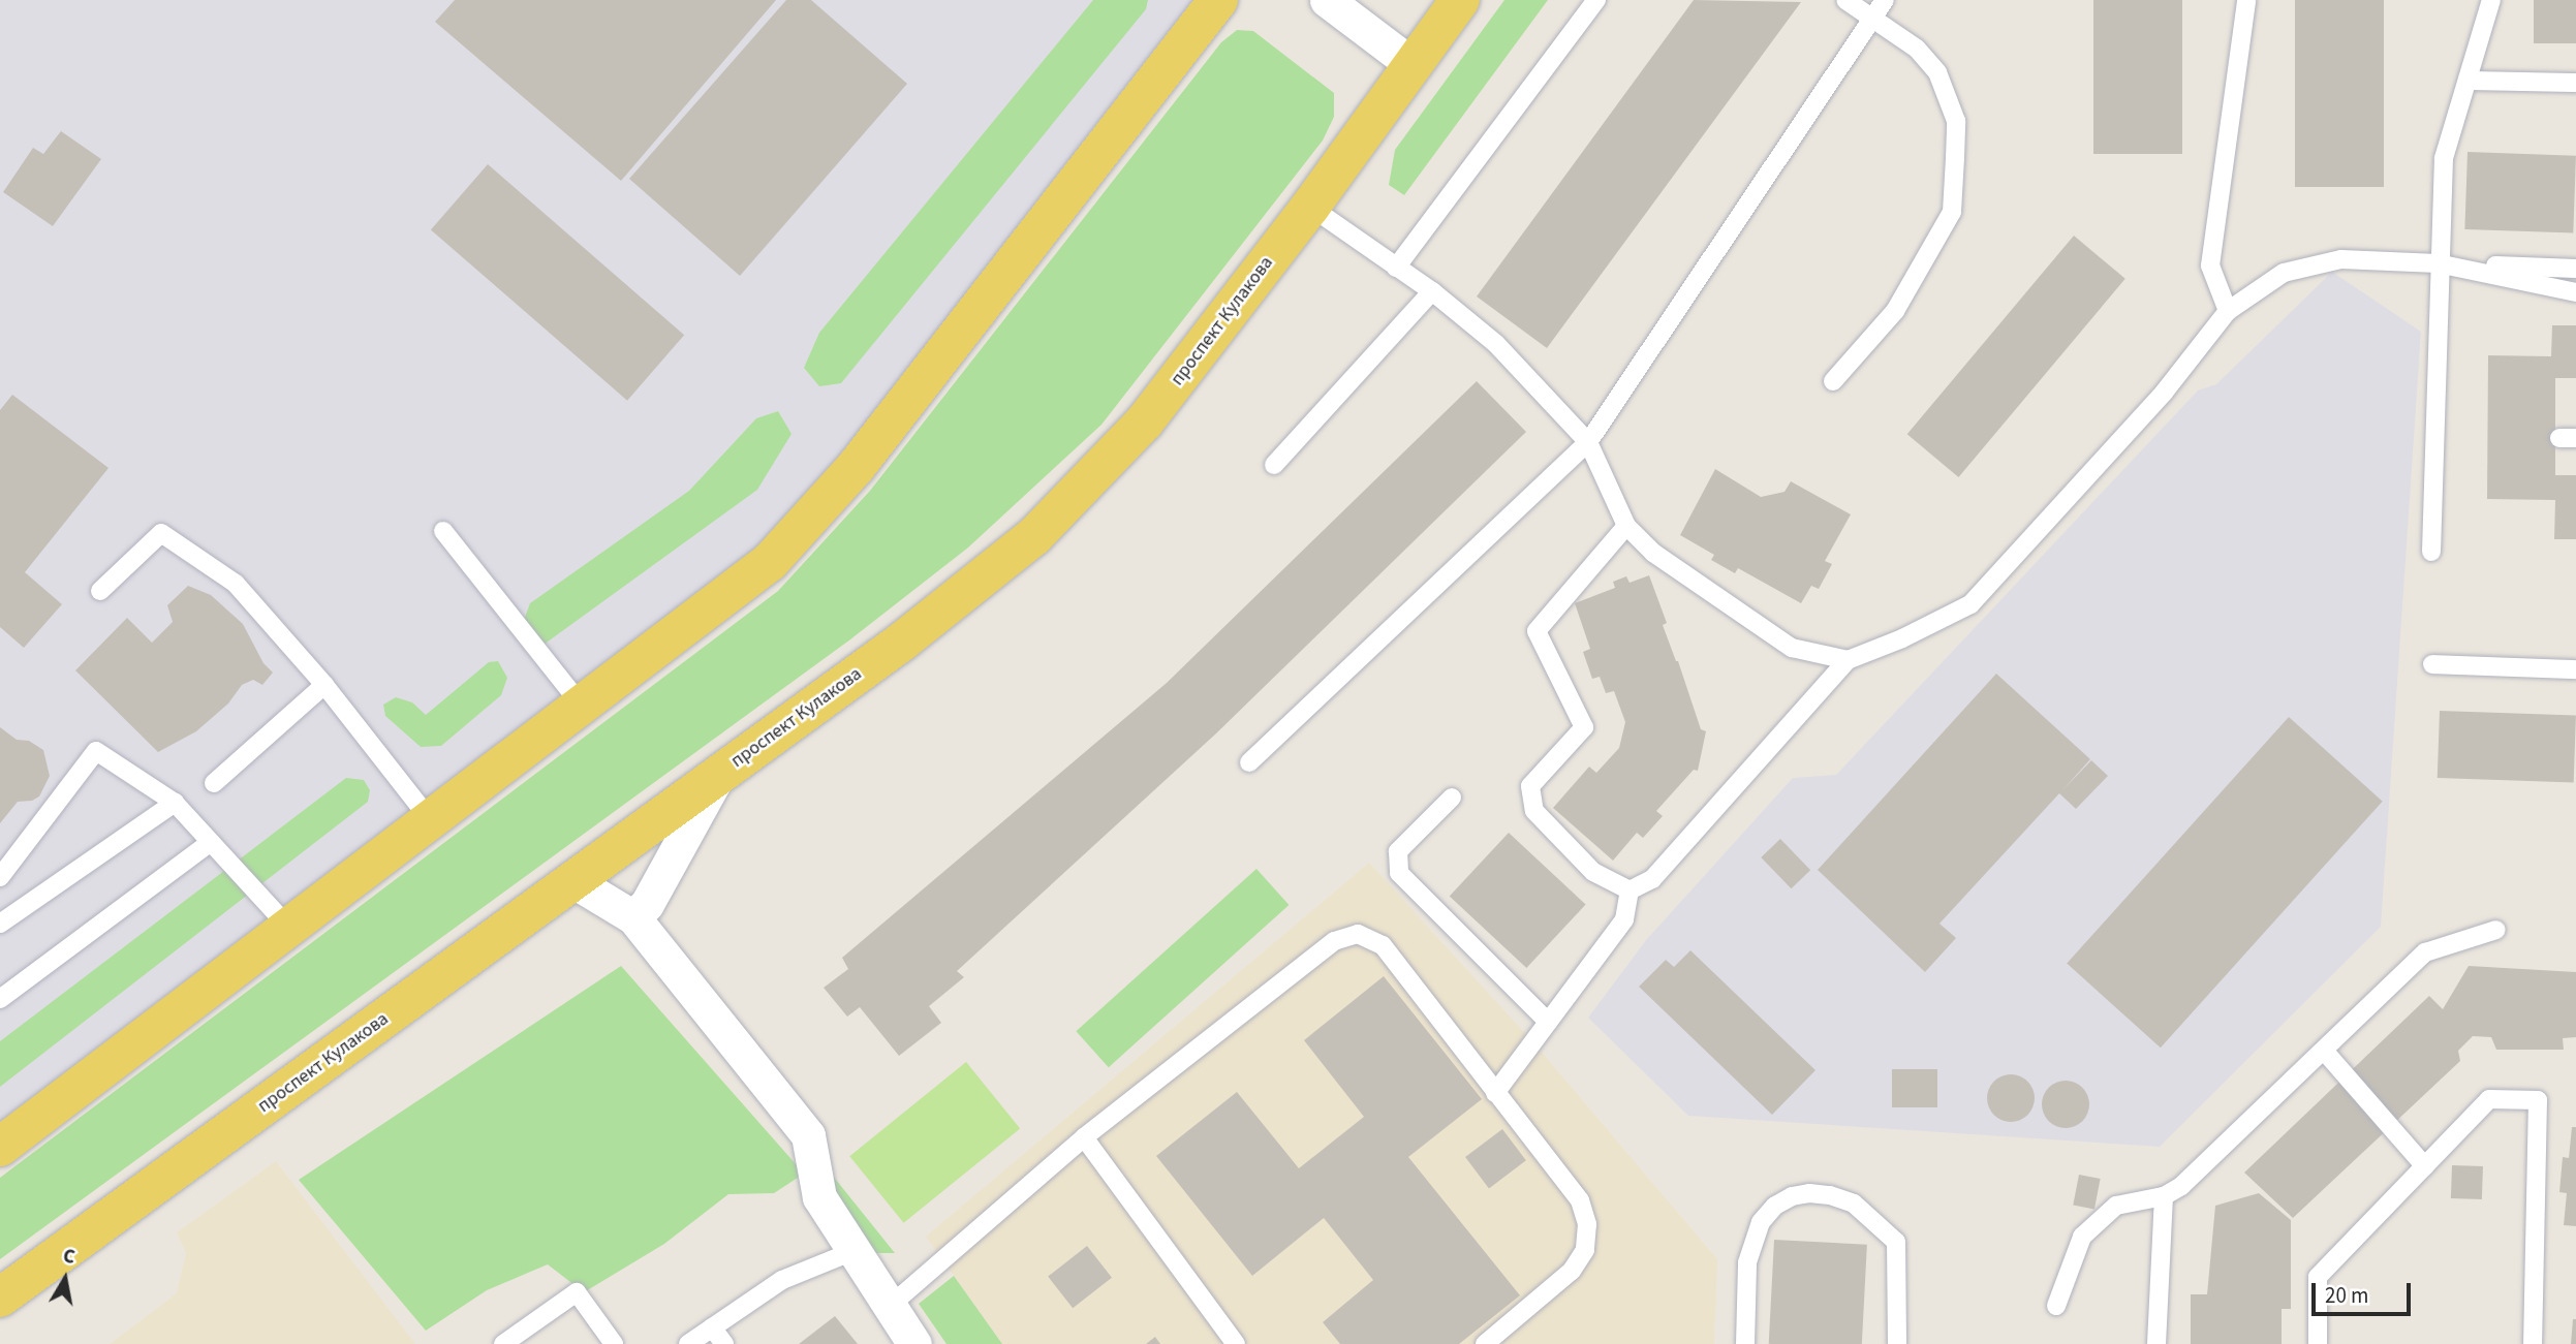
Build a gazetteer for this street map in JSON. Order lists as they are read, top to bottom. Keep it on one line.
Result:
{"streets":{"main road":["проспект Кулакова"]},"scale_bar":"20 m","north":"top"}
